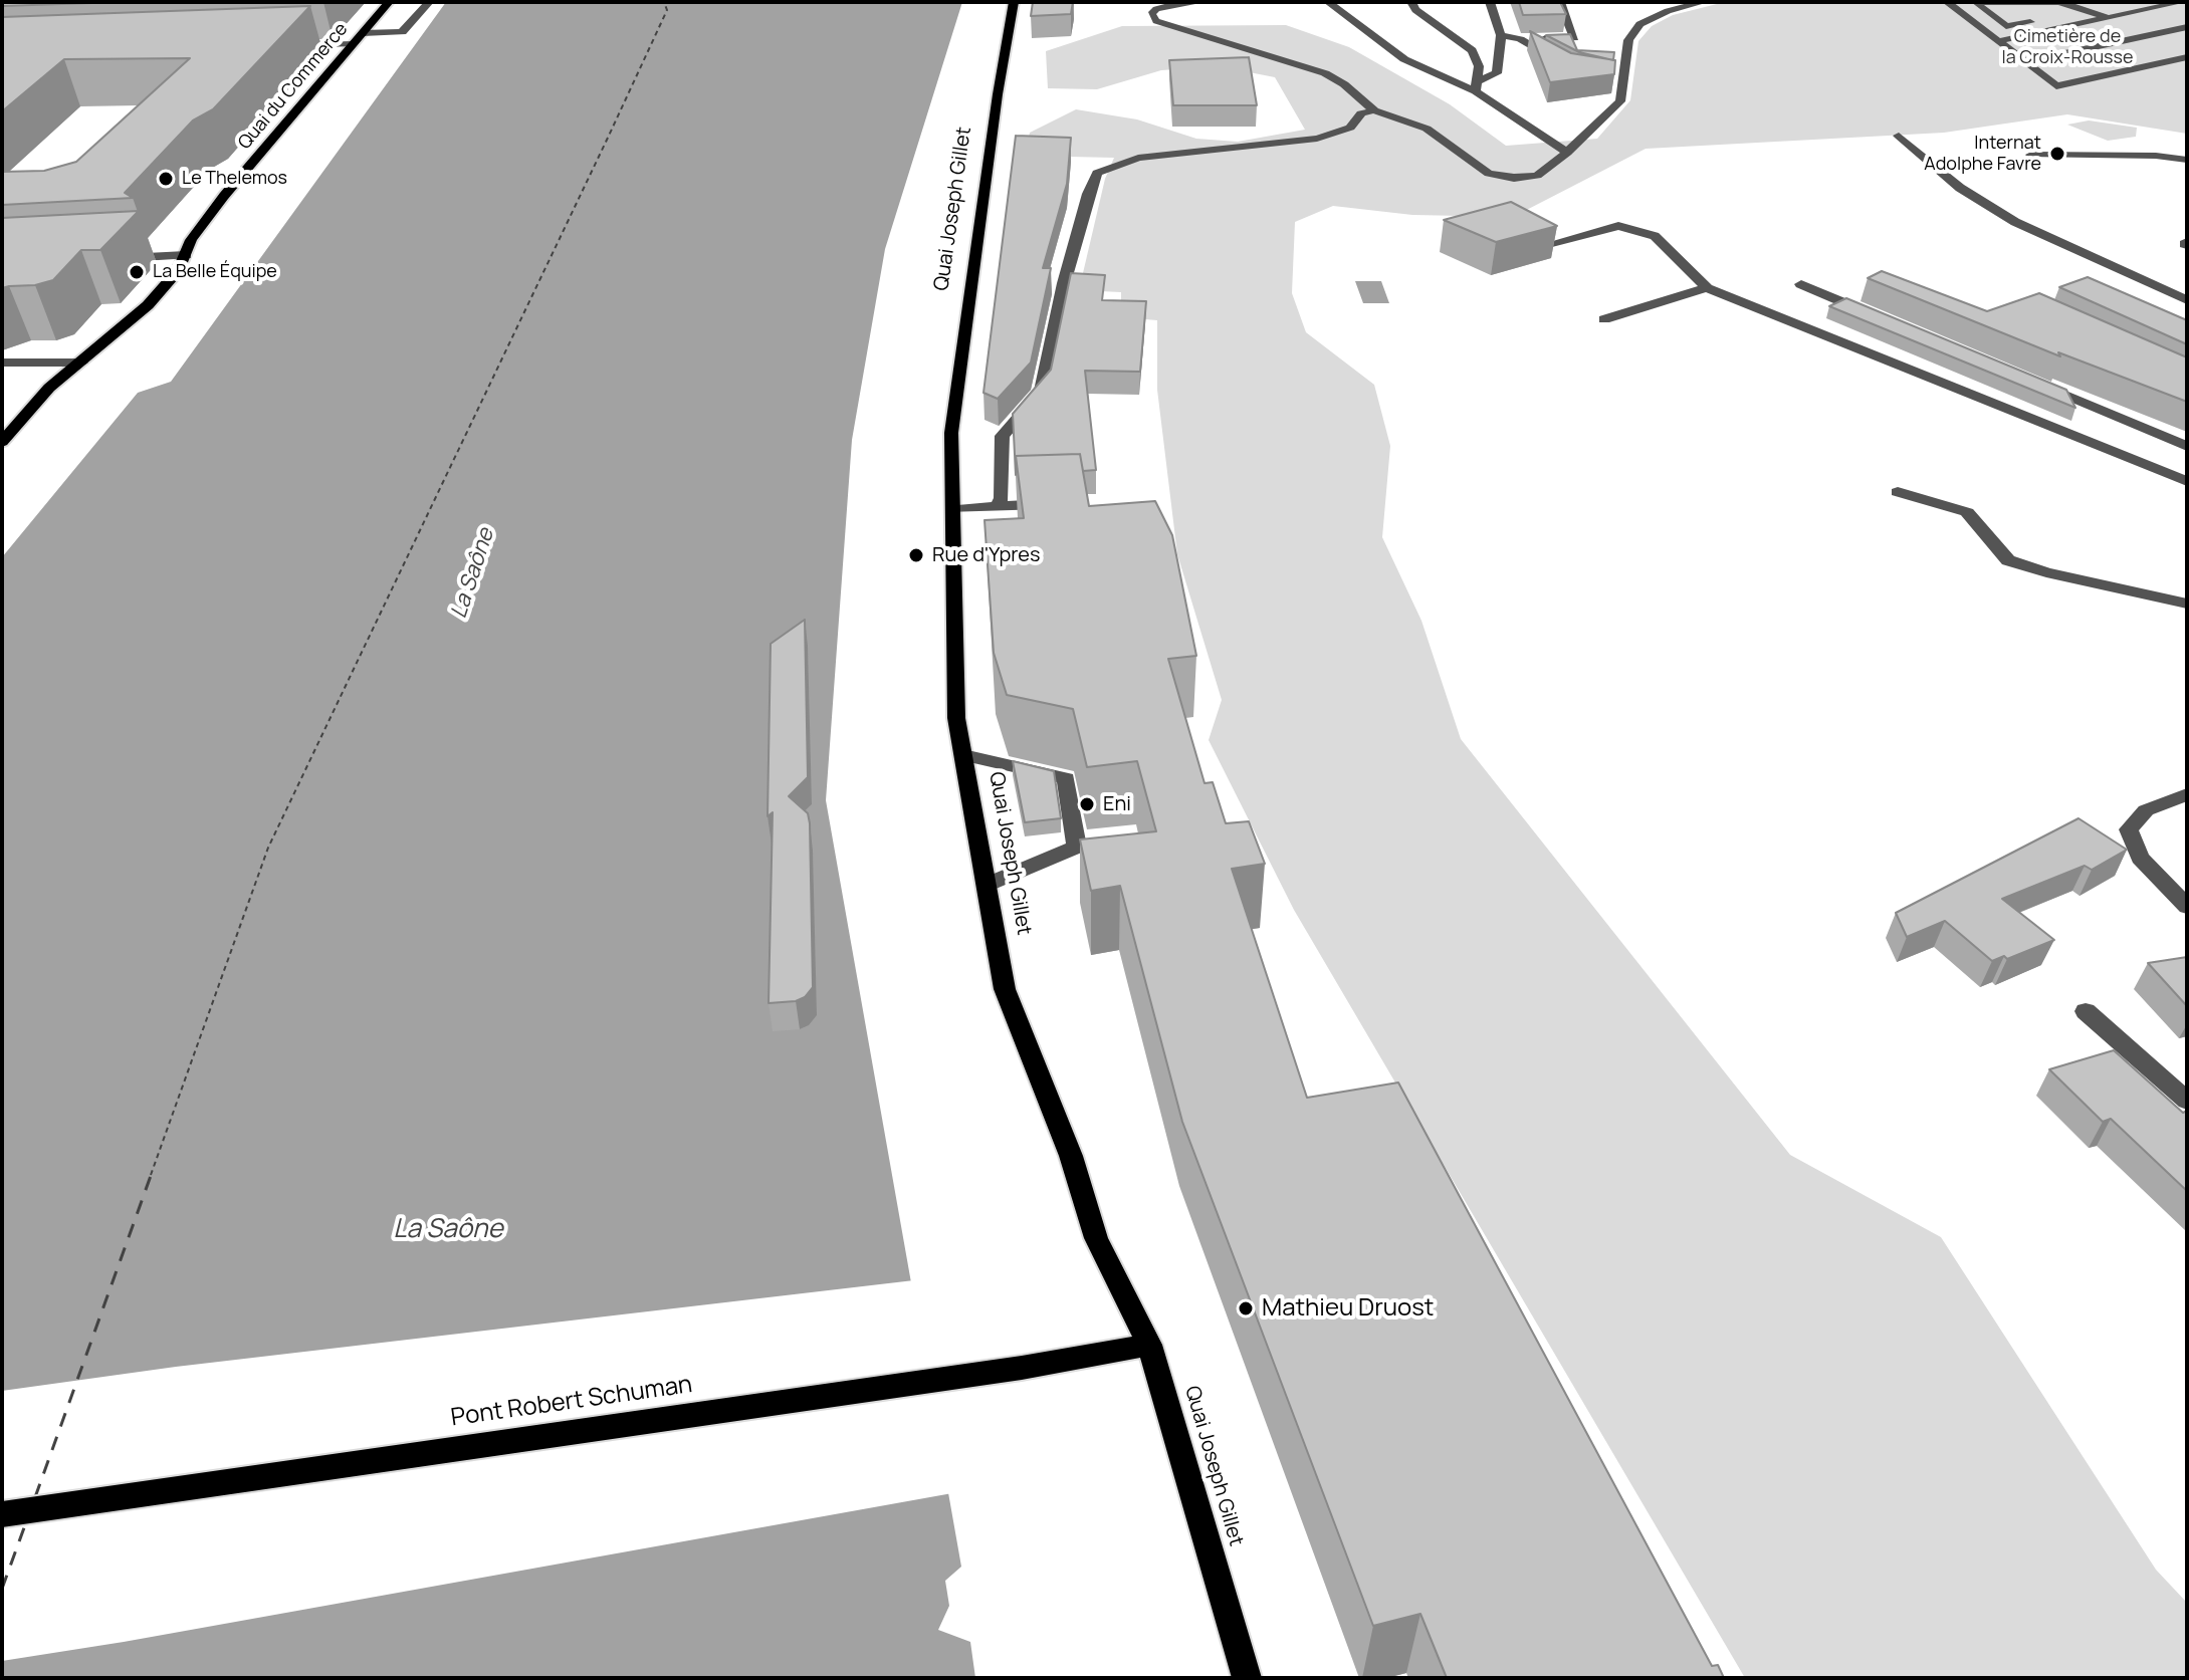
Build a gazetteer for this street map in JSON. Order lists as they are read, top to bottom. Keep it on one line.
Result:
{"streets":{"main road":["Quai du Commerce","Quai Joseph Gillet","Pont Robert Schuman"]},"crossings":[["Quai Joseph Gillet","Pont Robert Schuman"]],"water":["La Saône"],"parks":["Cimetière de la Croix-Rousse"],"places":["Internat Adolphe Favre","Le Thelemos","La Belle Équipe","Rue d'Ypres","Eni","Mathieu Druost"]}
